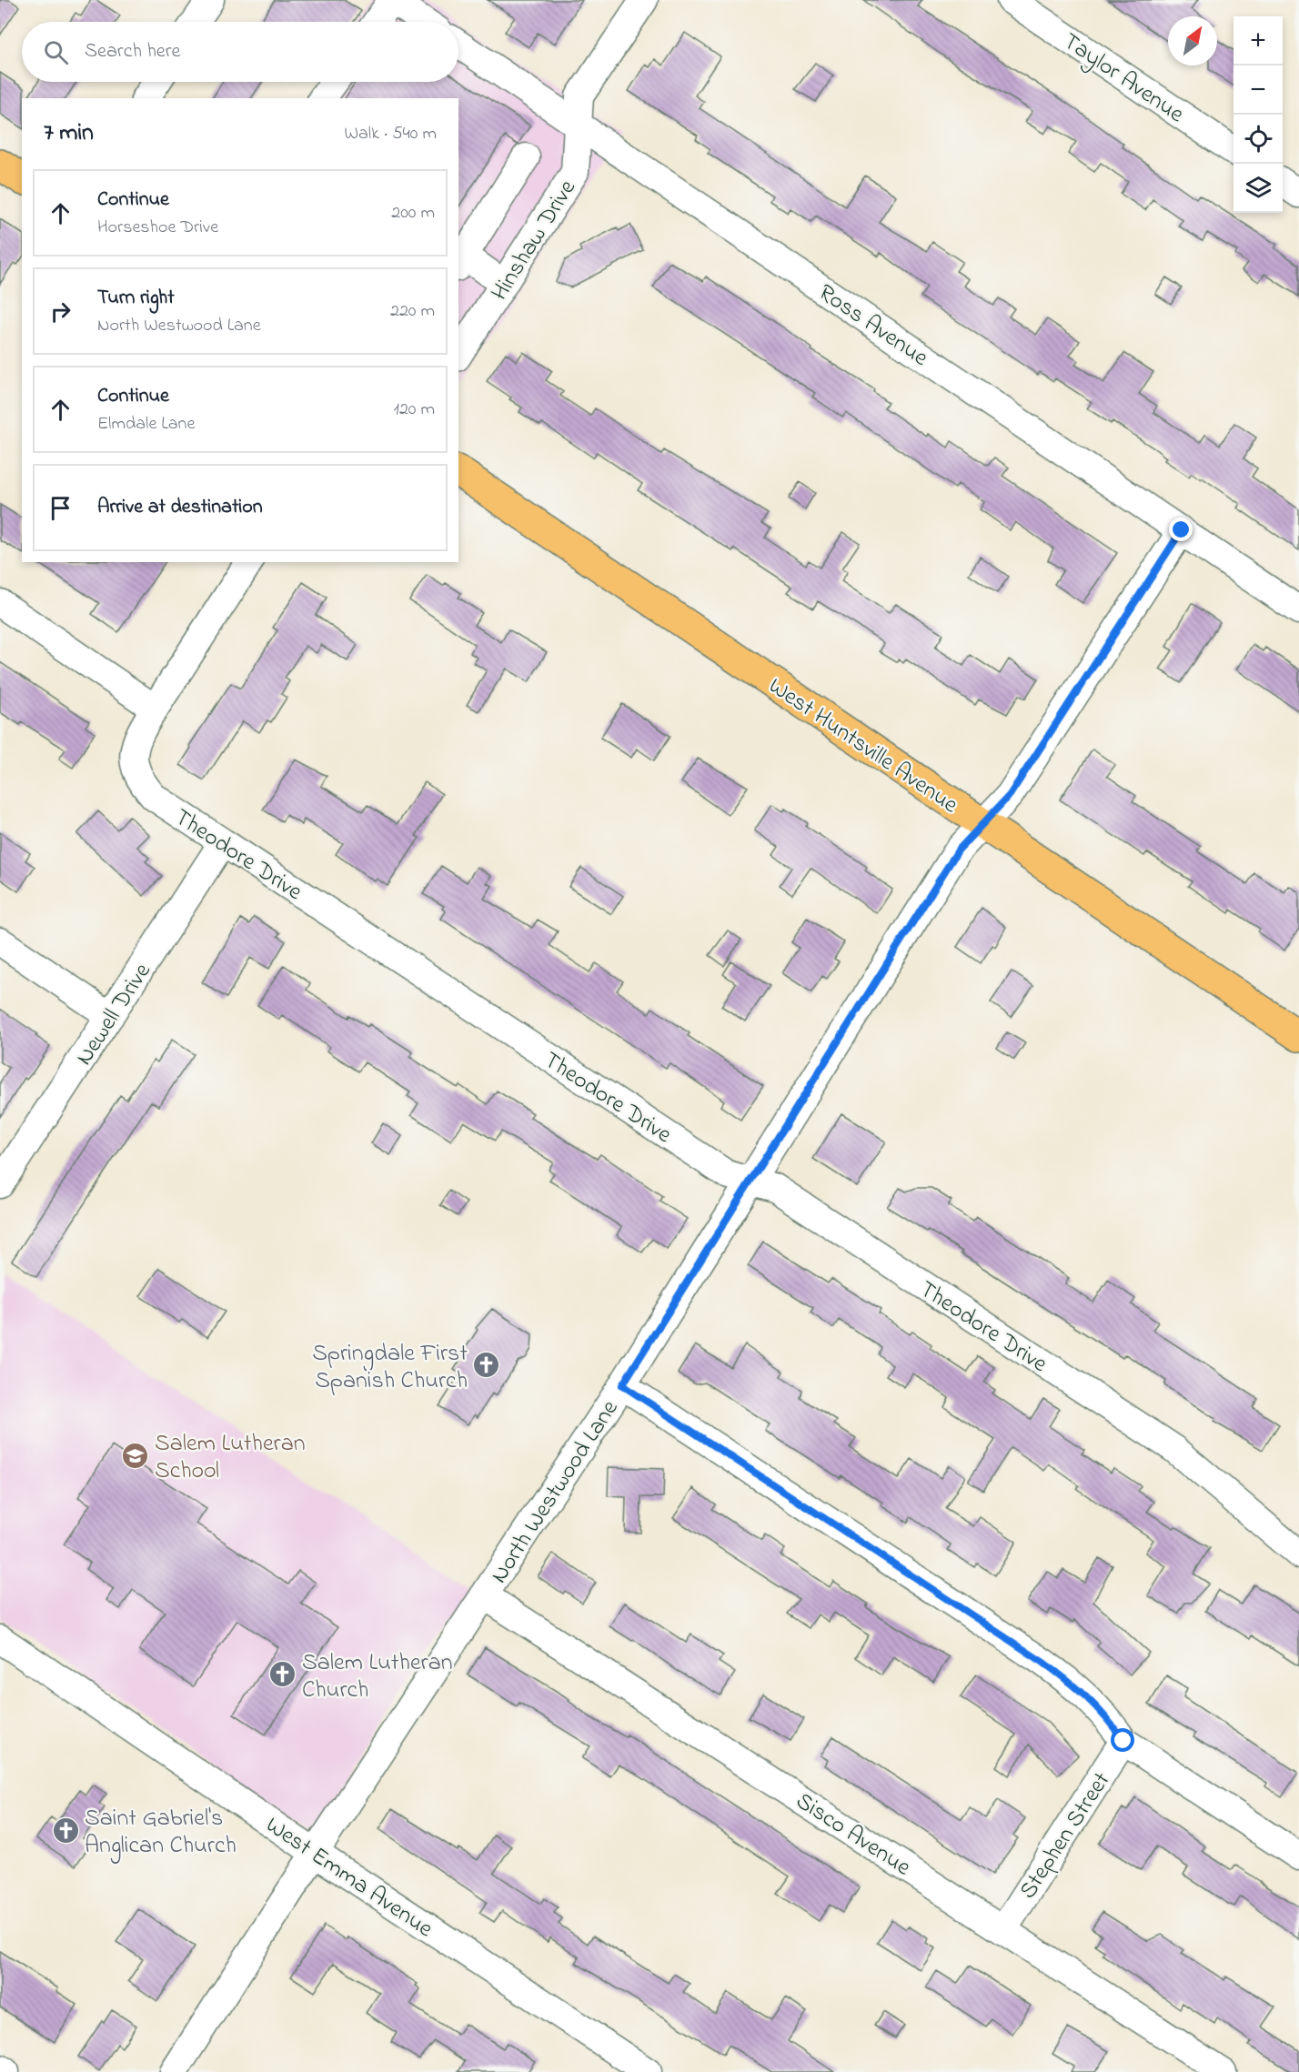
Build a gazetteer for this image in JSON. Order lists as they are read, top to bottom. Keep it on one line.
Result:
{"streets":{"main road":["West Huntsville Avenue"],"street":["Taylor Avenue","Hinshaw Drive","Ross Avenue","Theodore Drive","Newell Drive","North Westwood Lane","Sisco Avenue","Stephen Street","West Emma Avenue"]},"crossings":[["Hinshaw Drive","Ross Avenue"],["Ross Avenue","North Westwood Lane"],["West Huntsville Avenue","North Westwood Lane"],["Theodore Drive","Newell Drive"],["Theodore Drive","North Westwood Lane"],["North Westwood Lane","Sisco Avenue"],["North Westwood Lane","West Emma Avenue"],["Sisco Avenue","Stephen Street"]],"places":{"church":["Springdale First Spanish Church","Salem Lutheran Church","Saint Gabriel's Anglican Church"],"school or university":["Salem Lutheran School"]},"north":"top right","page":{"map_buttons":["+","−"],"search":"Search here","heading":["7 min","Walk · 540 m"],"list":[["Continue","Horseshoe Drive","200 m"],["Turn right","North Westwood Lane","220 m"],["Continue","Elmdale Lane","120 m"],"Arrive at destination"]}}
